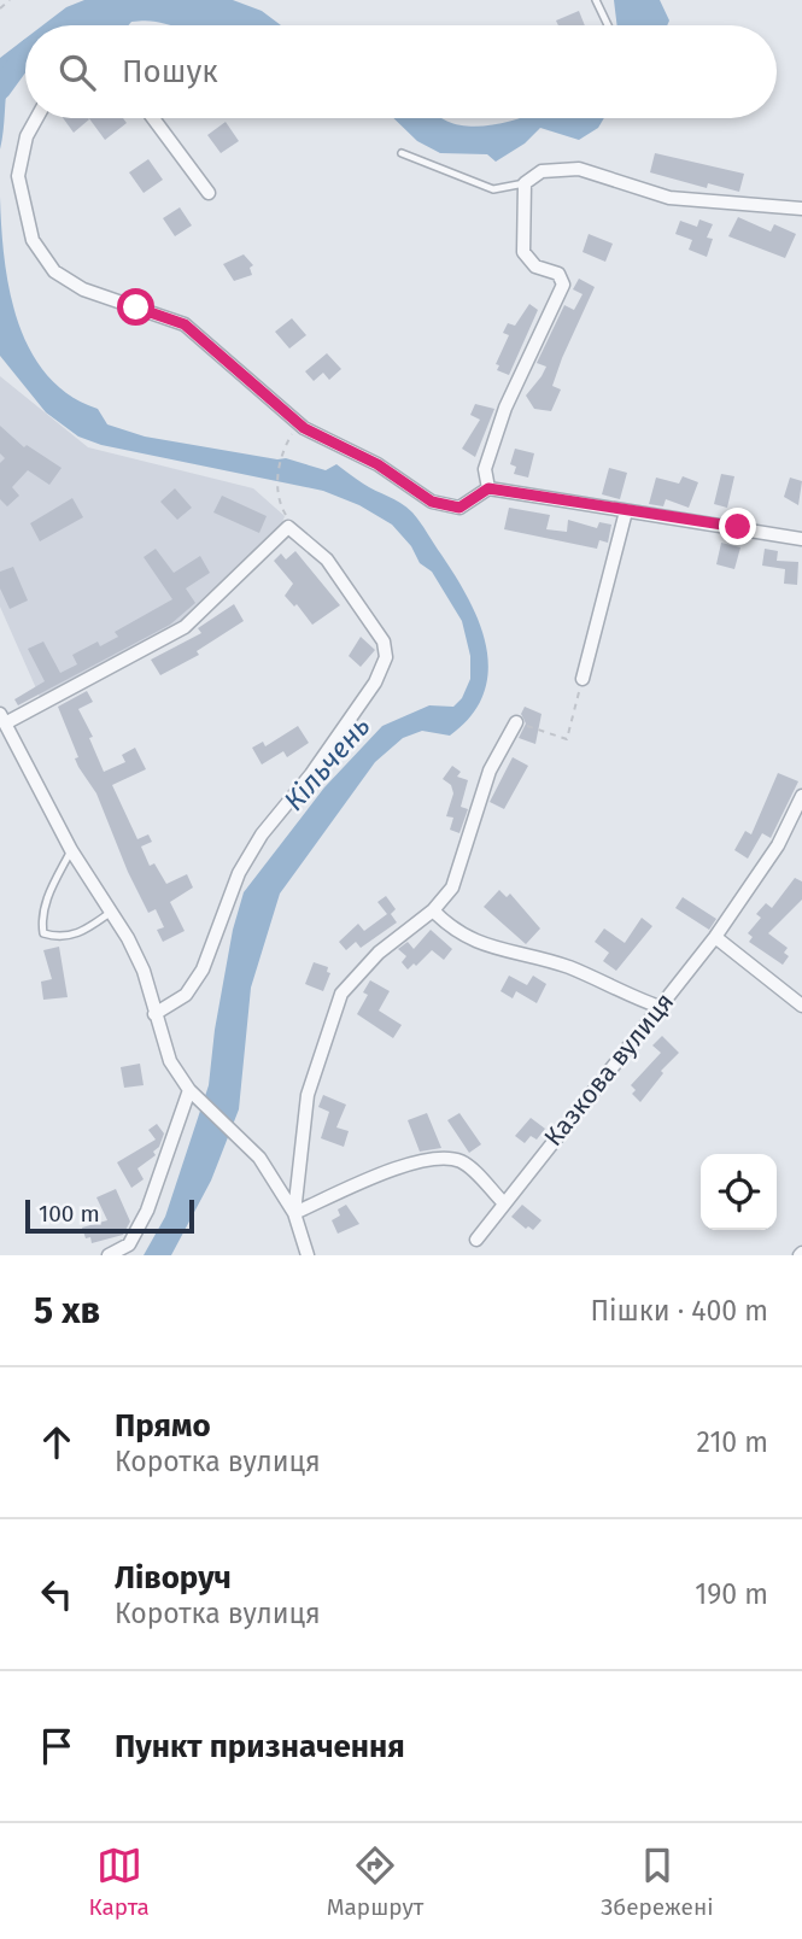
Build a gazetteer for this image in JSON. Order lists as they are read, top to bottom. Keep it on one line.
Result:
{"streets":{"street":["Казкова вулиця"]},"water":["Кільчень"],"scale_bar":"100 m","page":{"search":"Пошук","scale":"100 m","heading":["5 хв","Пішки · 400 m"],"list":[["Прямо","Коротка вулиця","210 m"],["Ліворуч","Коротка вулиця","190 m"],"Пункт призначення"],"nav":["Карта","Маршрут","Збережені"]}}
